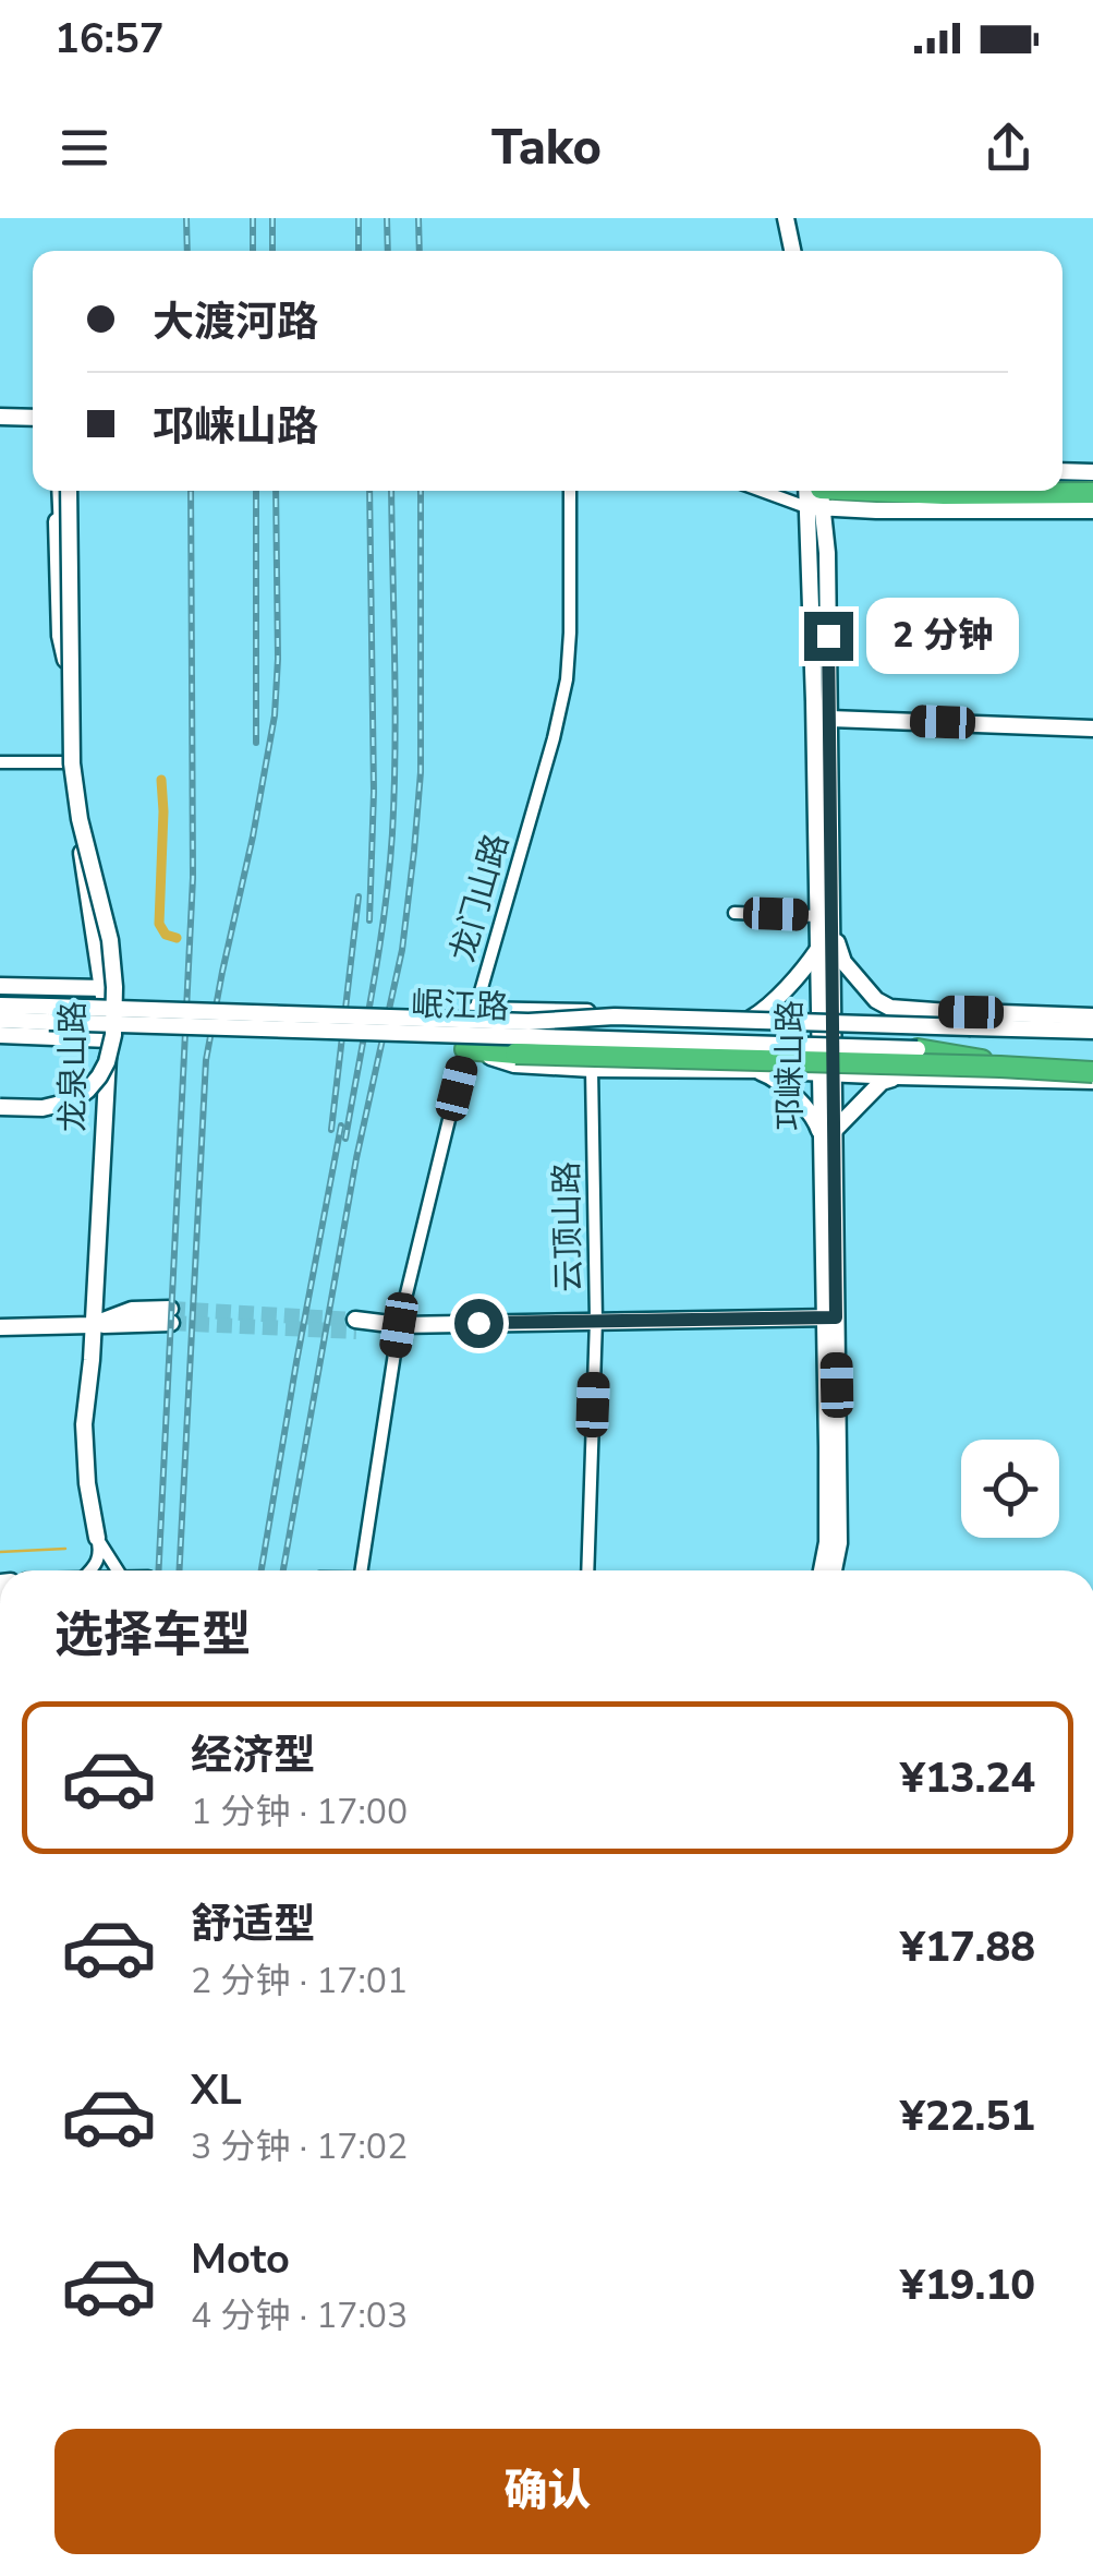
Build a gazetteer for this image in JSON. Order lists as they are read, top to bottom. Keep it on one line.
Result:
{"streets":{"street":["龙门山路","岷江路","邛崃山路","龙泉山路","云顶山路"]},"page":{"status":"16:57","header":"Tako","banner":["大渡河路","邛崃山路"],"bubble":"2 分钟","heading":"选择车型","list":[{"name":"经济型","note":"1 分钟 · 17:00","value":"¥13.24"},{"name":"舒适型","note":"2 分钟 · 17:01","value":"¥17.88"},{"name":"XL","note":"3 分钟 · 17:02","value":"¥22.51"},{"name":"Moto","note":"4 分钟 · 17:03","value":"¥19.10"}],"buttons":"确认"}}
